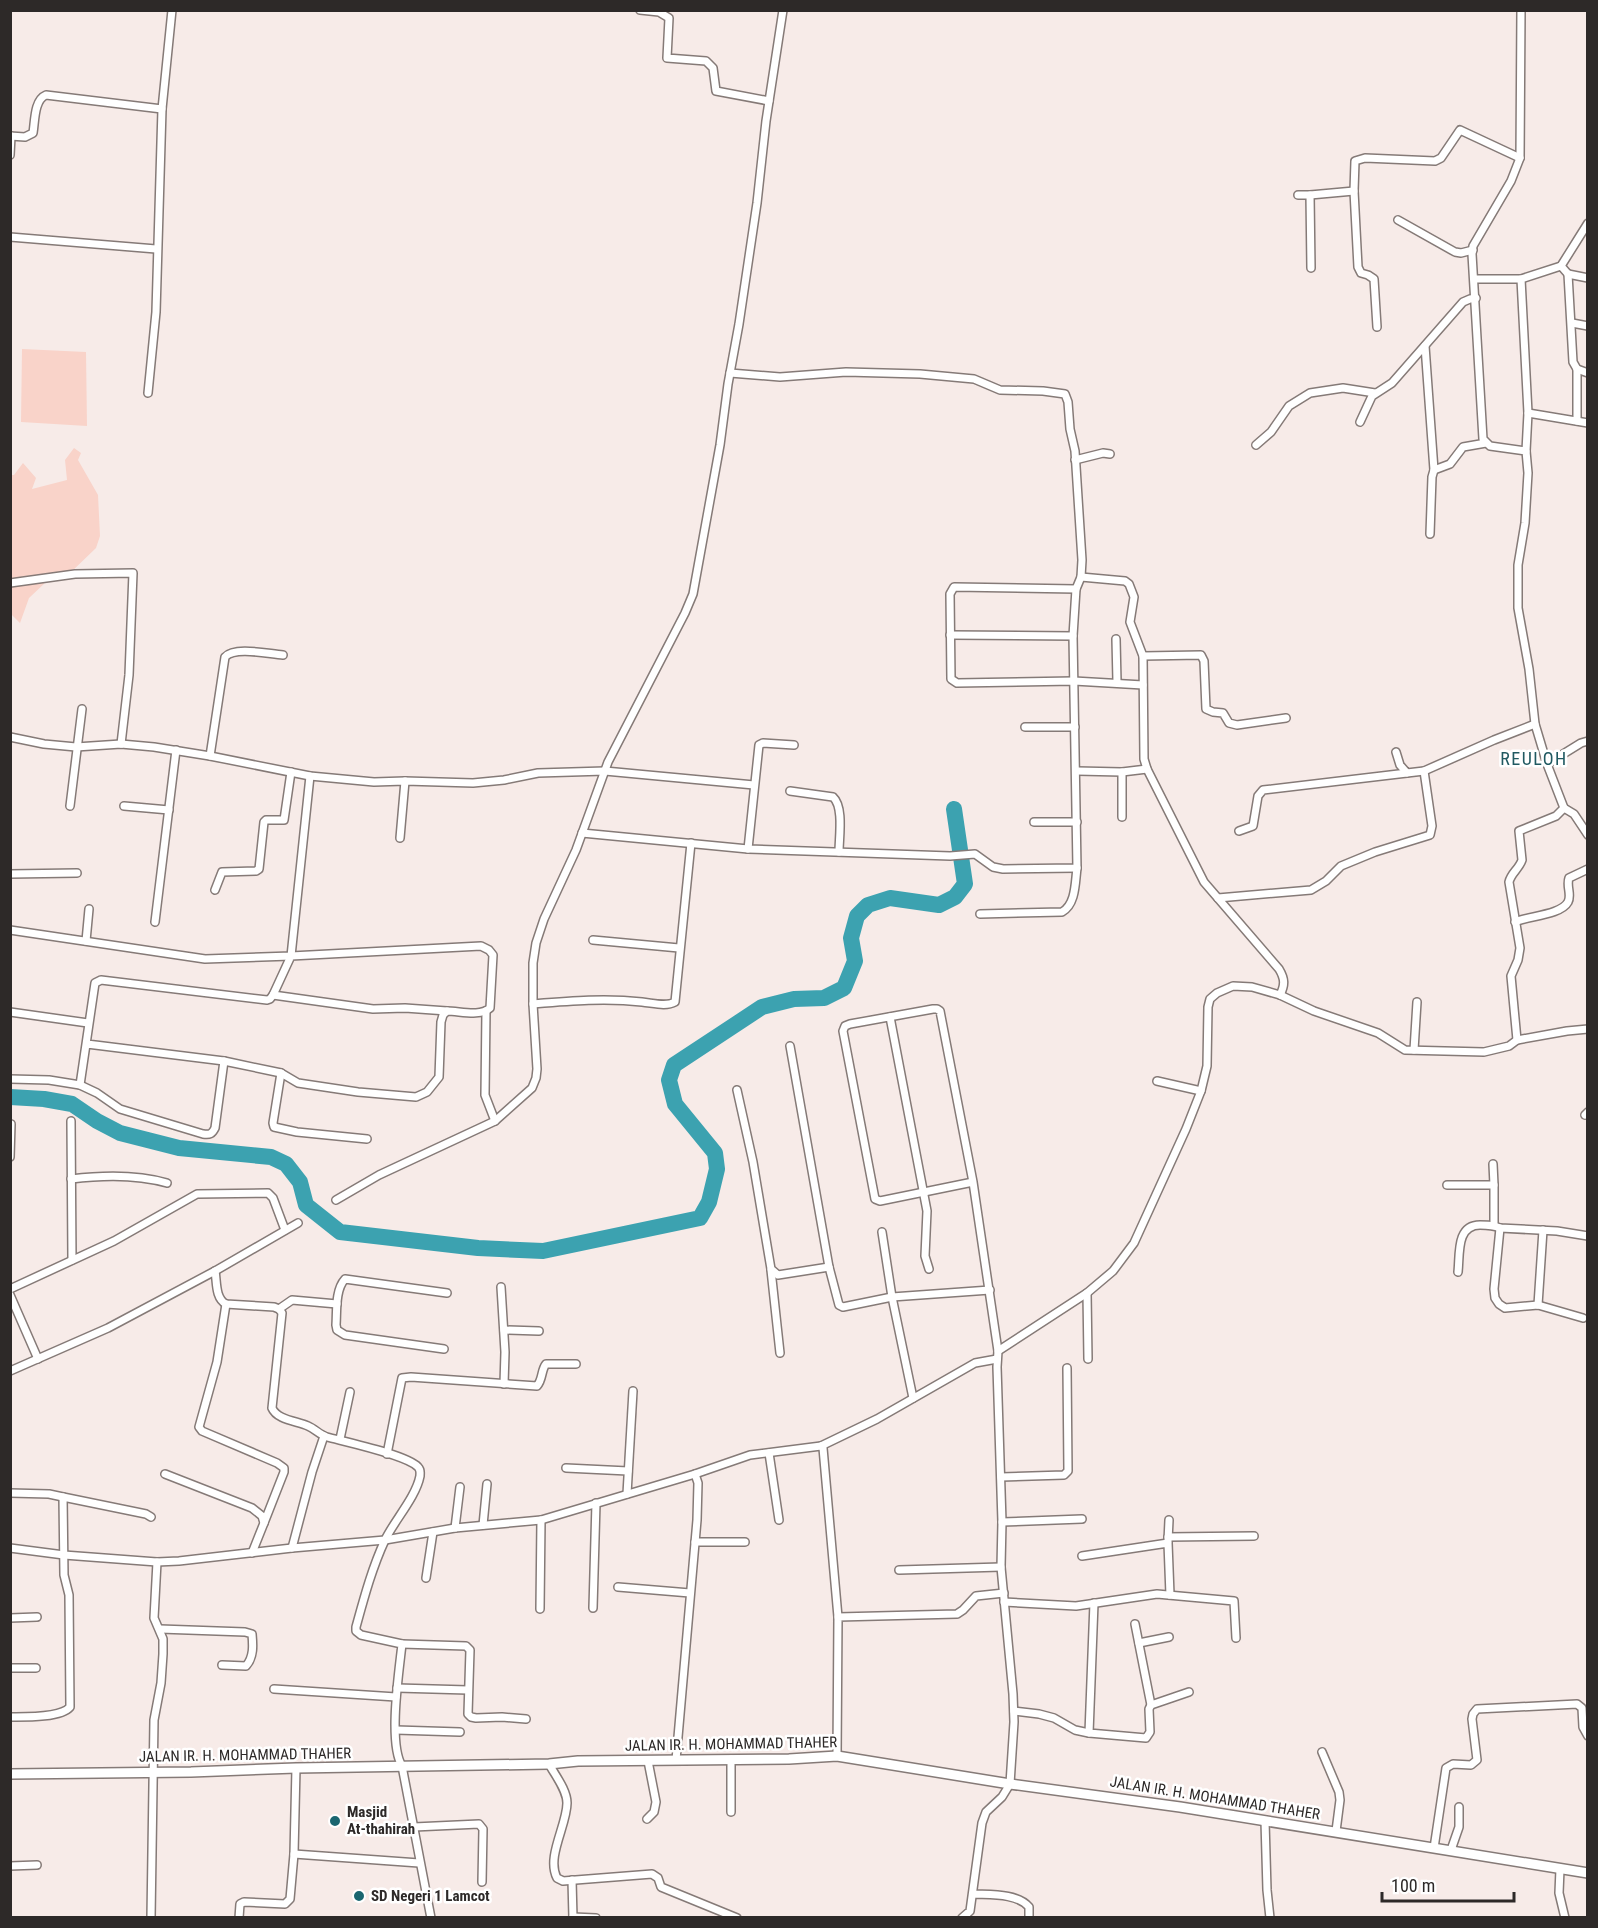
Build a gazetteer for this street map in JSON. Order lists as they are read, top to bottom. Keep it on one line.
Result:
{"streets":{"main road":["JALAN IR. H. MOHAMMAD THAHER"]},"districts":["REULOH"],"places":["Masjid At-thahirah","SD Negeri 1 Lamcot"],"scale_bar":"100 m"}
